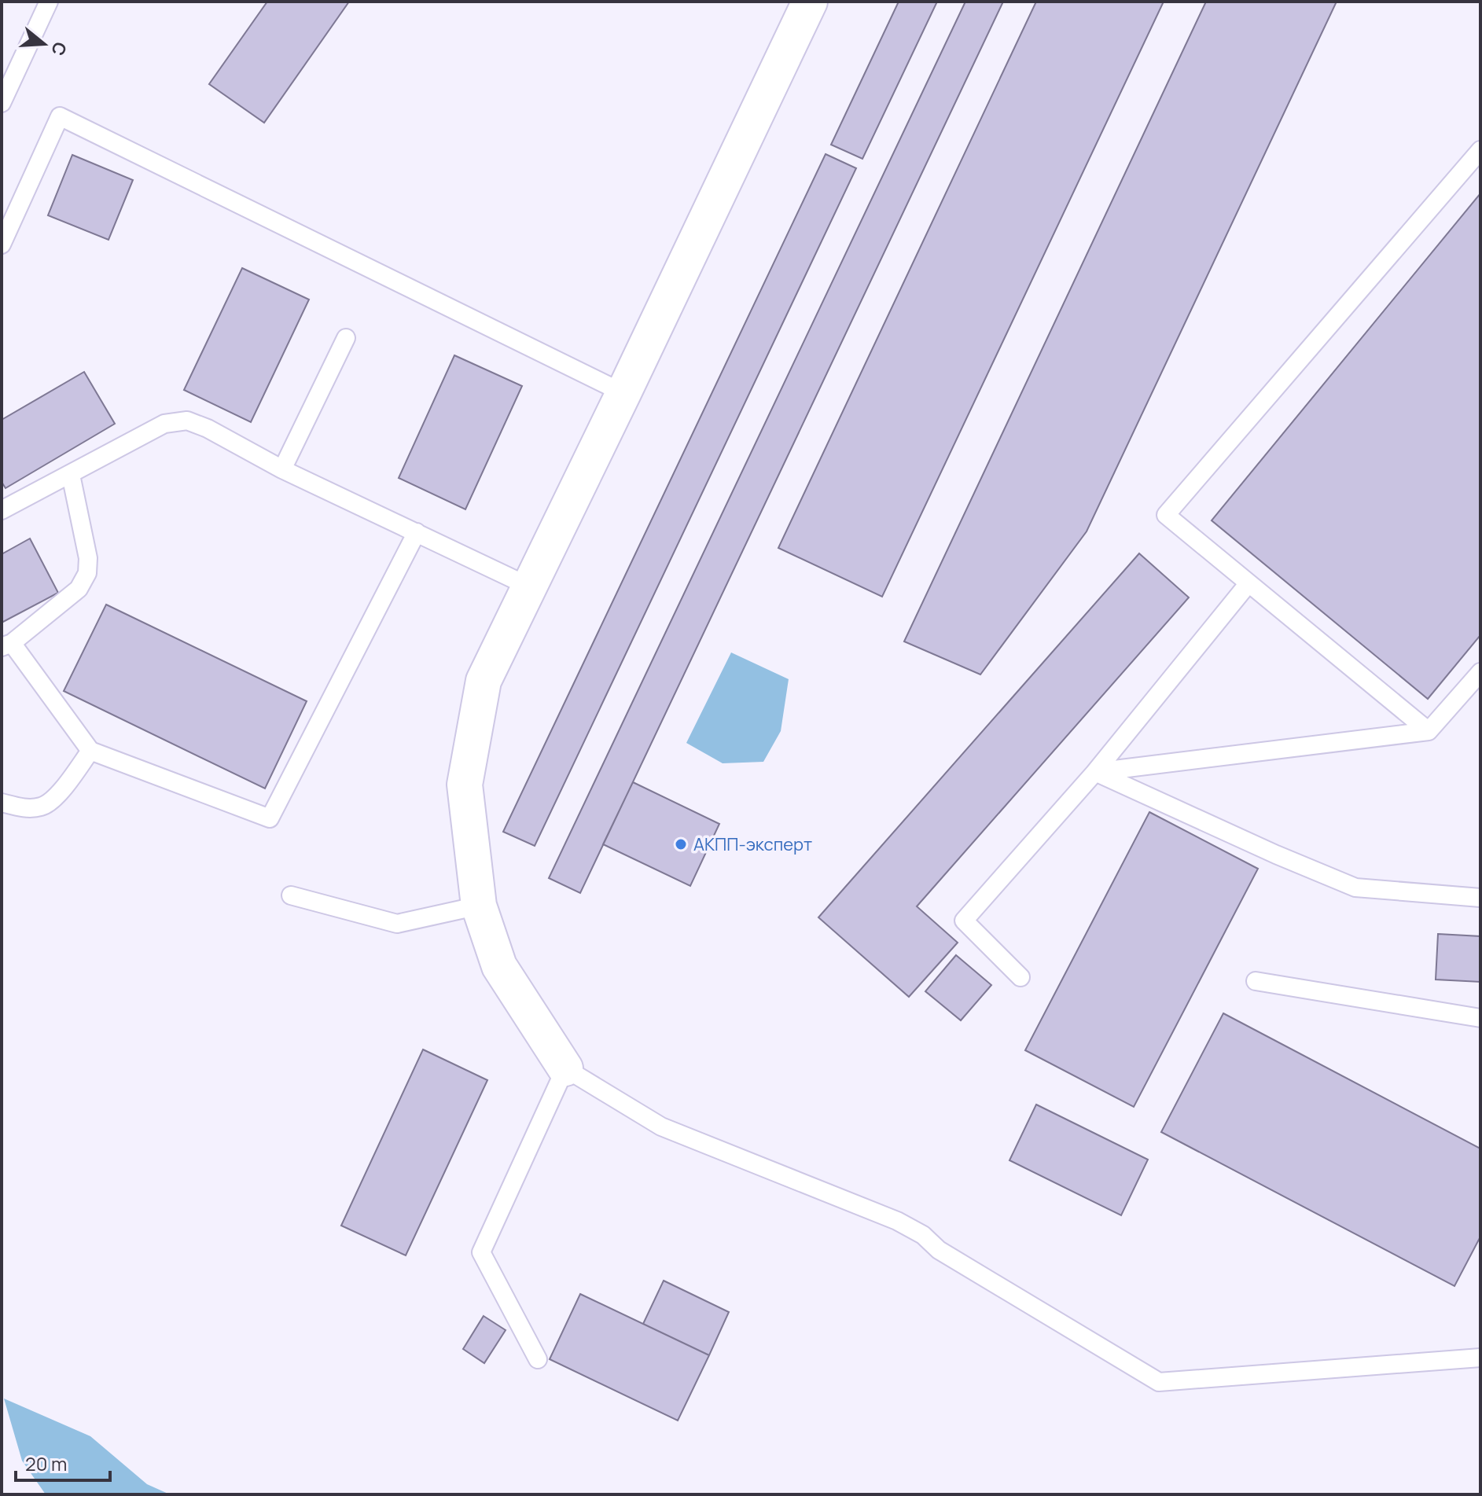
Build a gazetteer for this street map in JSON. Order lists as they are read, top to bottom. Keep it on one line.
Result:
{"places":["АКПП-эксперт"],"scale_bar":"20 m","north":"right"}
